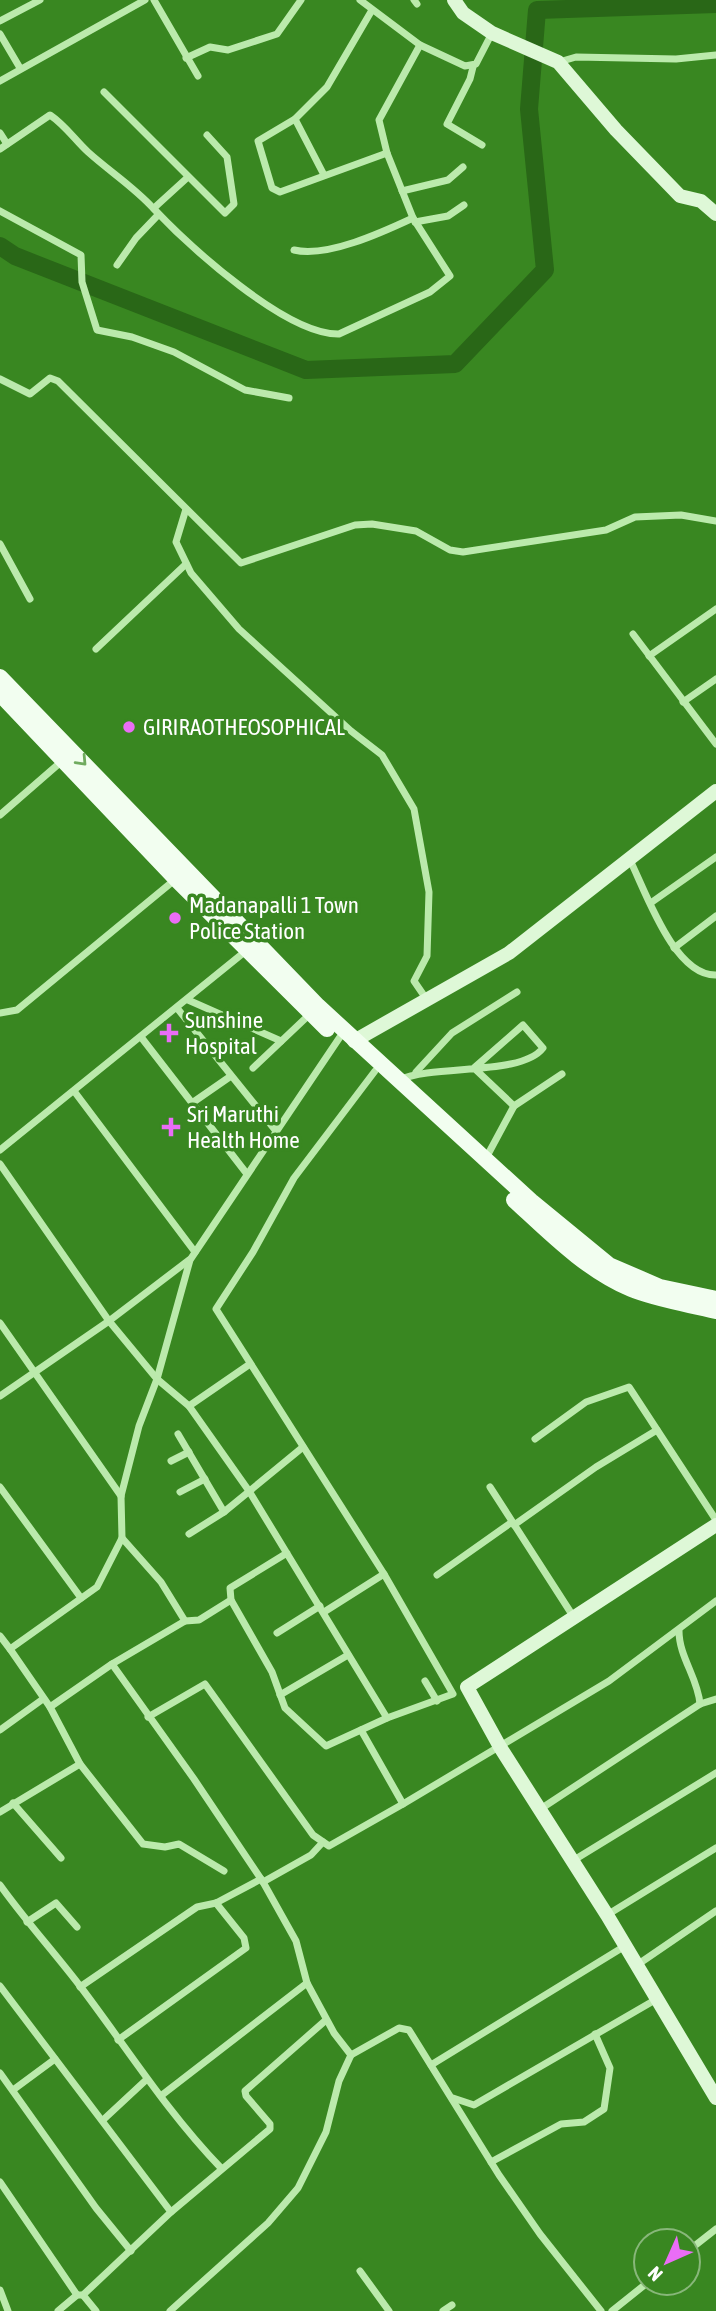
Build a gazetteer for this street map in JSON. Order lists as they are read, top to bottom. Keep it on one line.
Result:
{"places":{"other":["GIRIRAOTHEOSOPHICAL","Madanapalli 1 Town Police Station"],"health":["Sunshine Hospital","Sri Maruthi Health Home"]},"north":"bottom left"}
